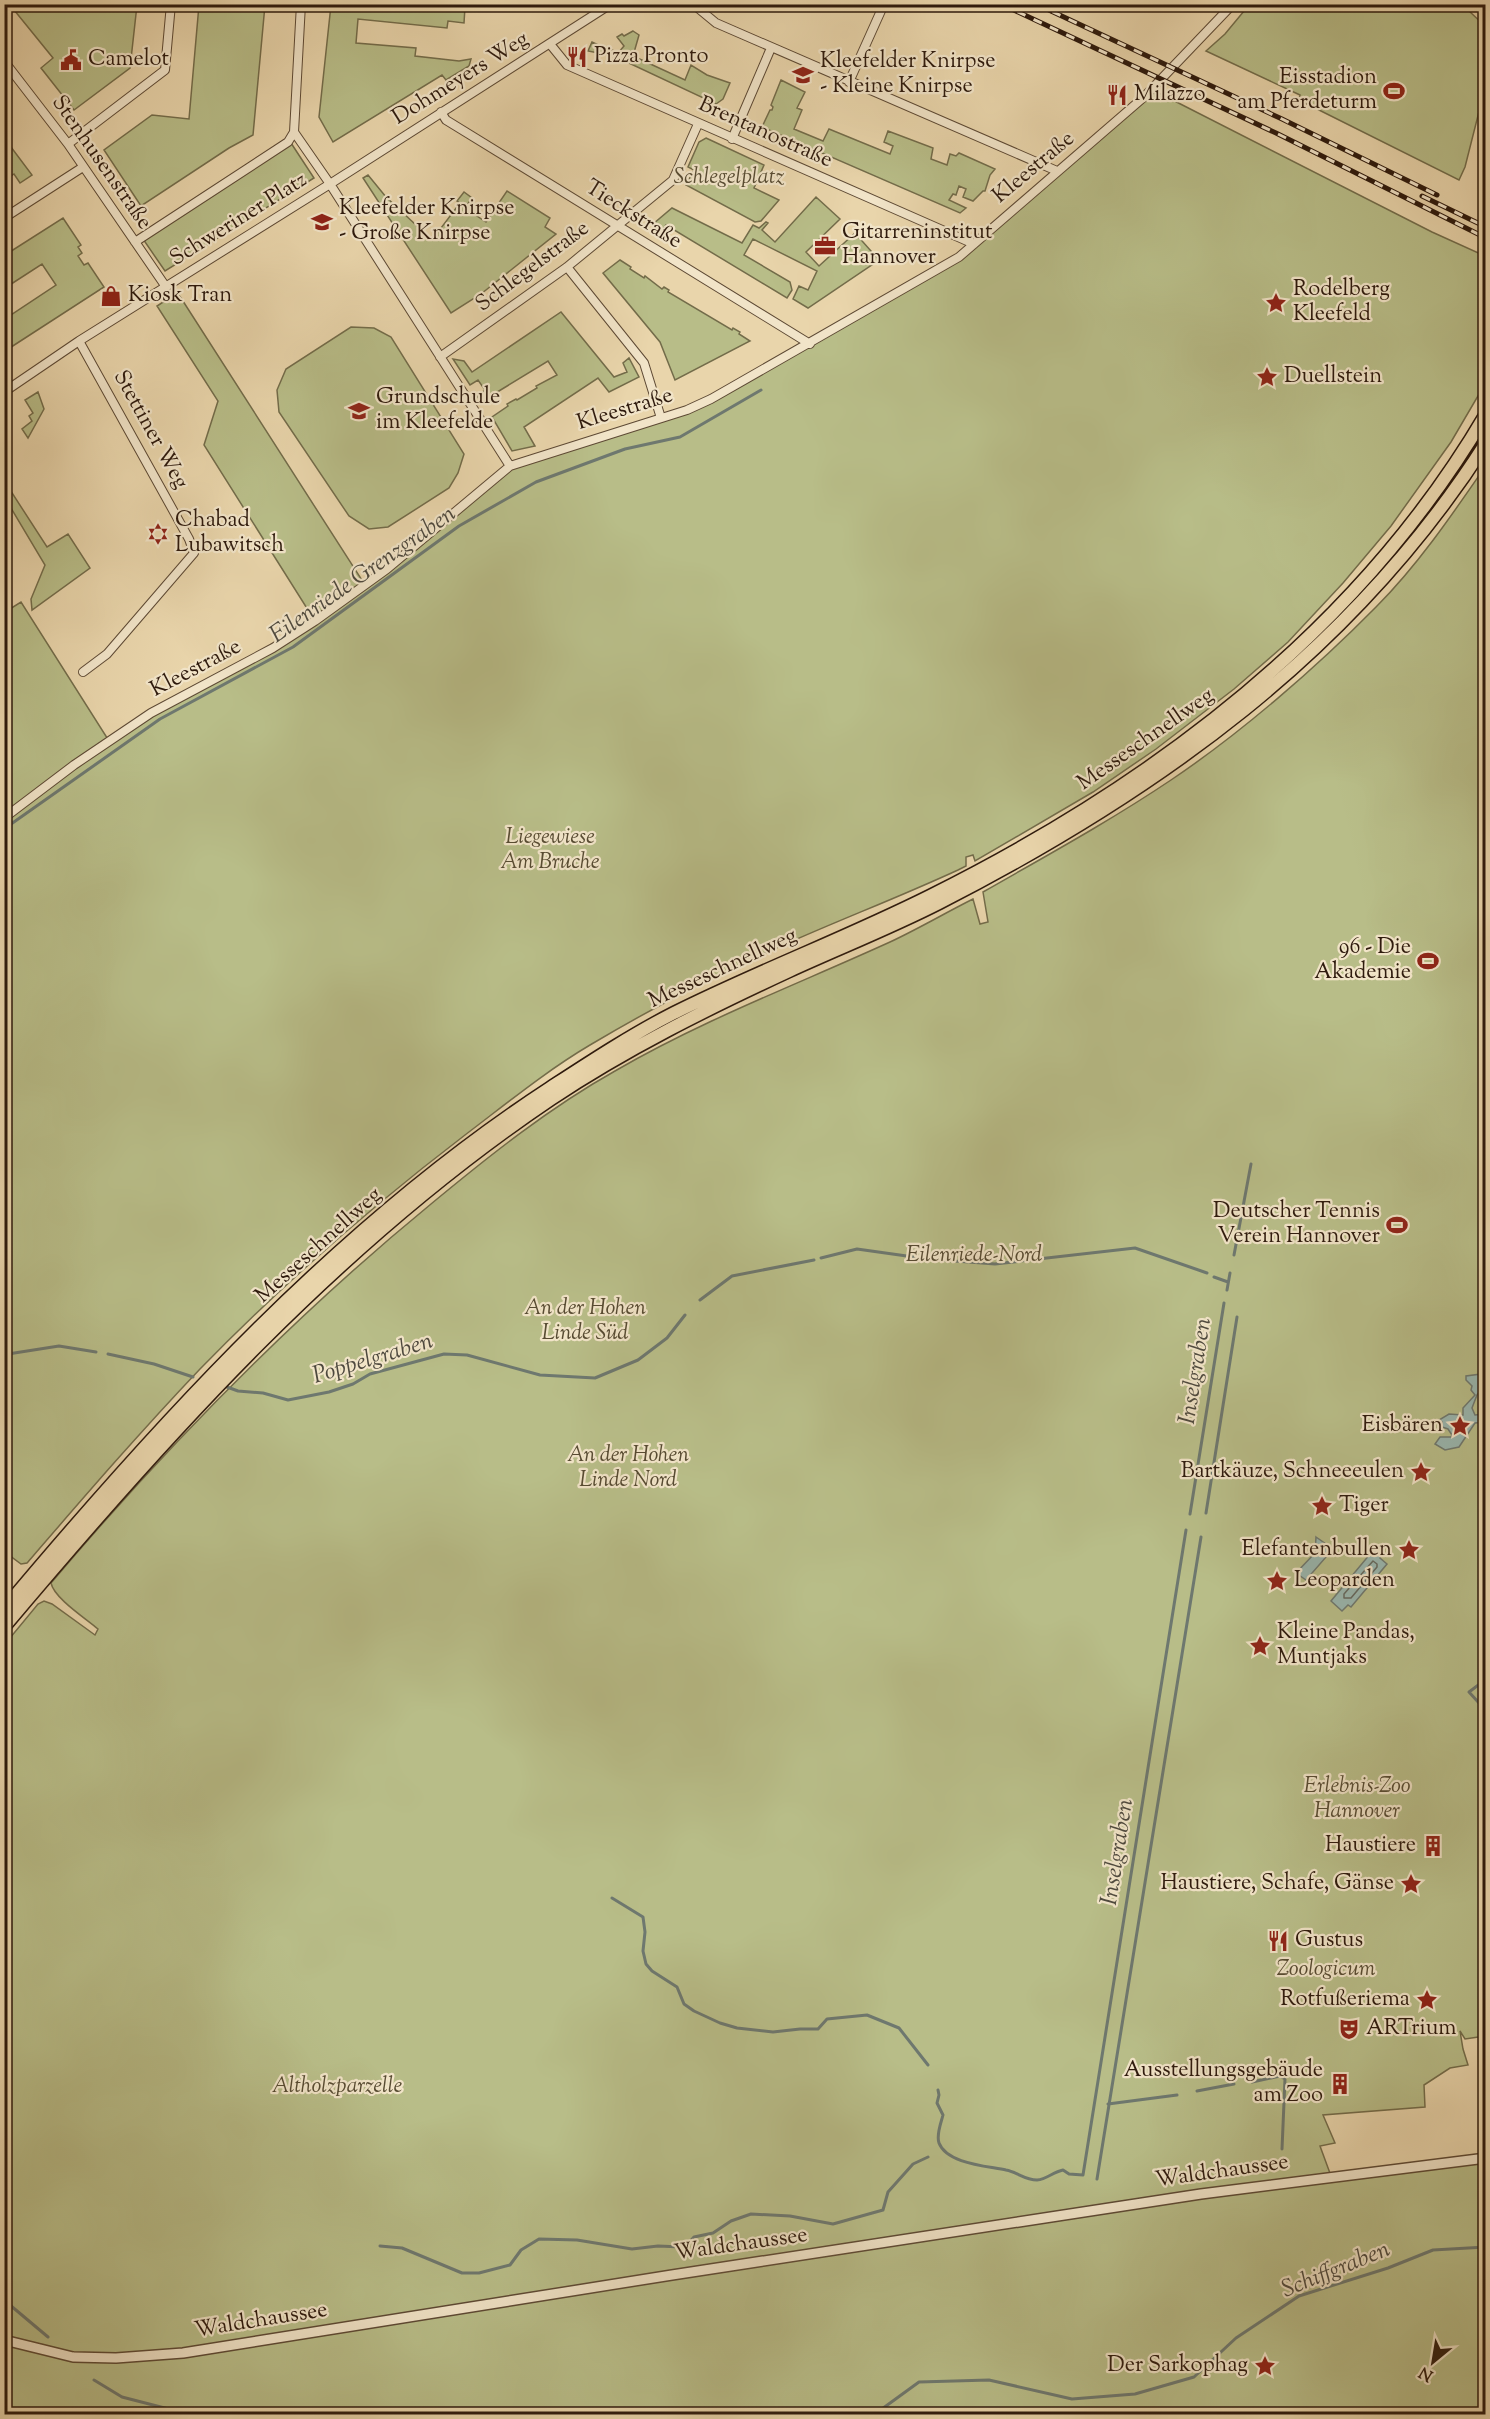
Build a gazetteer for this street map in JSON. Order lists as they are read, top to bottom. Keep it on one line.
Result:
{"streets":{"highway":["Messeschnellweg"],"street":["Dohmeyers Weg","Brentanostraße","Stenhusenstraße","Kleestraße","Tieckstraße","Schweriner Platz","Schlegelstraße","Stettiner Weg","Waldchaussee"]},"crossings":[["Dohmeyers Weg","Brentanostraße"],["Dohmeyers Weg","Tieckstraße"],["Dohmeyers Weg","Schweriner Platz"],["Brentanostraße","Kleestraße"],["Brentanostraße","Schlegelstraße"],["Stenhusenstraße","Schweriner Platz"],["Kleestraße","Tieckstraße"],["Tieckstraße","Schlegelstraße"],["Schweriner Platz","Stettiner Weg"]],"water":["Eilenriede Grenzgraben","Poppelgraben","Inselgraben","Schiffgraben"],"parks":["Schlegelplatz","Liegewiese Am Bruche","Eilenriede-Nord","An der Hohen Linde Süd","An der Hohen Linde Nord","Erlebnis-Zoo Hannover","Zoologicum","Altholzparzelle"],"places":{"restaurant":["Pizza Pronto","Milazzo","Gustus"],"public building":["Camelot"],"school or university":["Kleefelder Knirpse - Kleine Knirpse","Kleefelder Knirpse - Große Knirpse","Grundschule im Kleefelde"],"sports":["Eisstadion am Pferdeturm","96 - Die Akademie","Deutscher Tennis Verein Hannover"],"office":["Gitarreninstitut Hannover"],"shop":["Kiosk Tran"],"place":["Rodelberg Kleefeld","Duellstein","Eisbären","Bartkäuze, Schneeeulen","Tiger","Elefantenbullen","Leoparden","Kleine Pandas, Muntjaks","Haustiere, Schafe, Gänse","Rotfußeriema","Der Sarkophag"],"synagogue":["Chabad Lubawitsch"],"building":["Haustiere","Ausstellungsgebäude am Zoo"],"theatre":["ARTrium"]},"north":"bottom left"}
